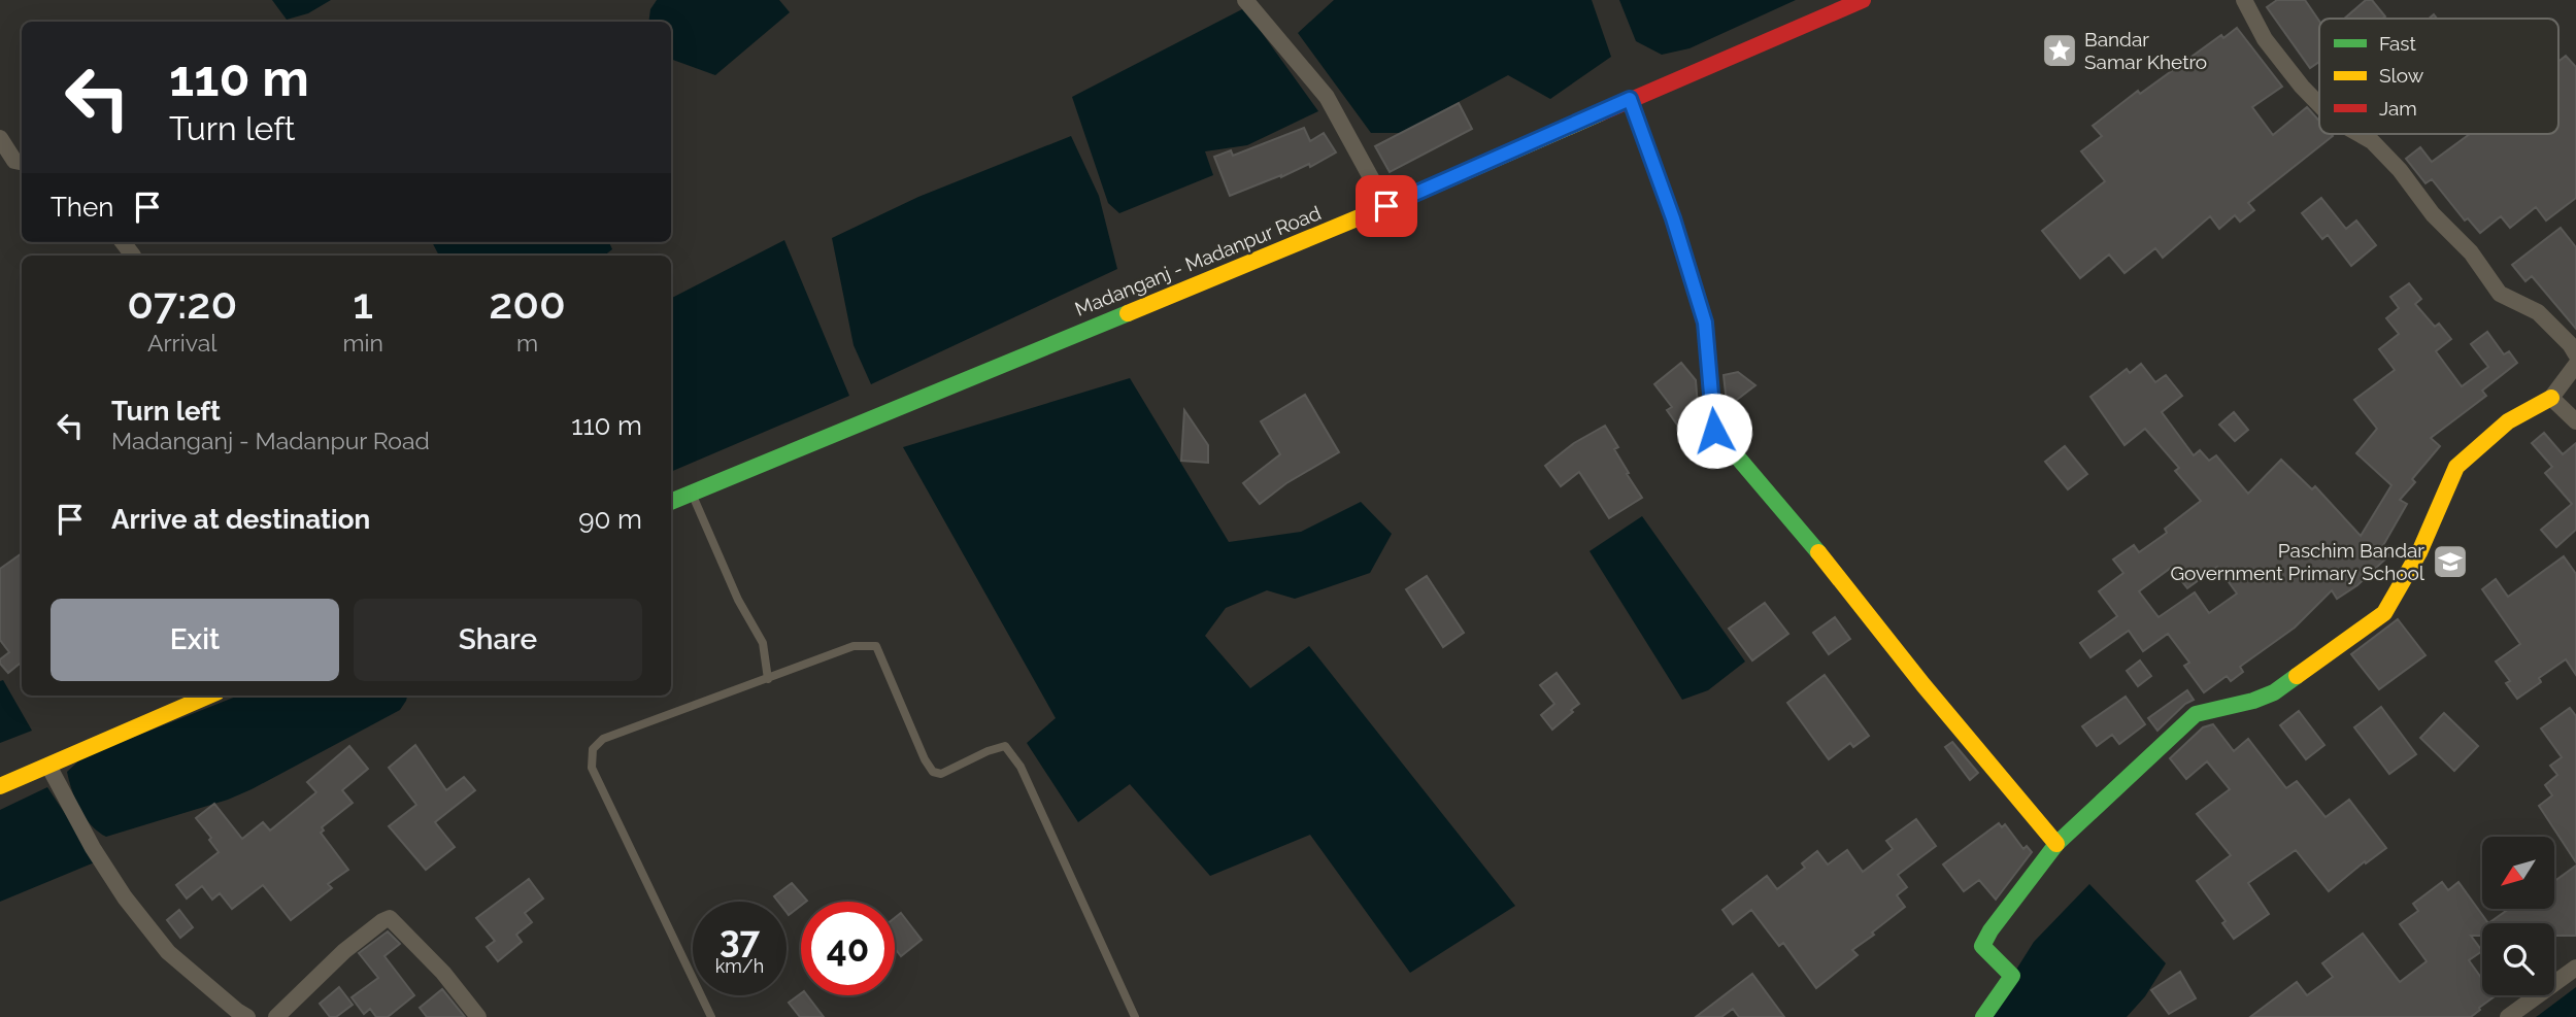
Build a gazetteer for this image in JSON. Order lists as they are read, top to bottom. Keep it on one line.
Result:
{"streets":{"street":["Madanganj - Madanpur Road"]},"places":{"place":["Bandar Samar Khetro"],"school or university":["Paschim Bandar Government Primary School"]},"legend":["Fast","Slow","Jam"],"north":"bottom left","page":{"turn":["110 m","Turn left"],"then":"Then","eta":["07:20","Arrival","1","min","200","m"],"list":[{"name":"Turn left","note":"Madanganj - Madanpur Road","value":"110 m"},{"name":"Arrive at destination","value":"90 m"}],"buttons":["Exit","Share"],"speed":"37 km/h","limit":"40"}}
